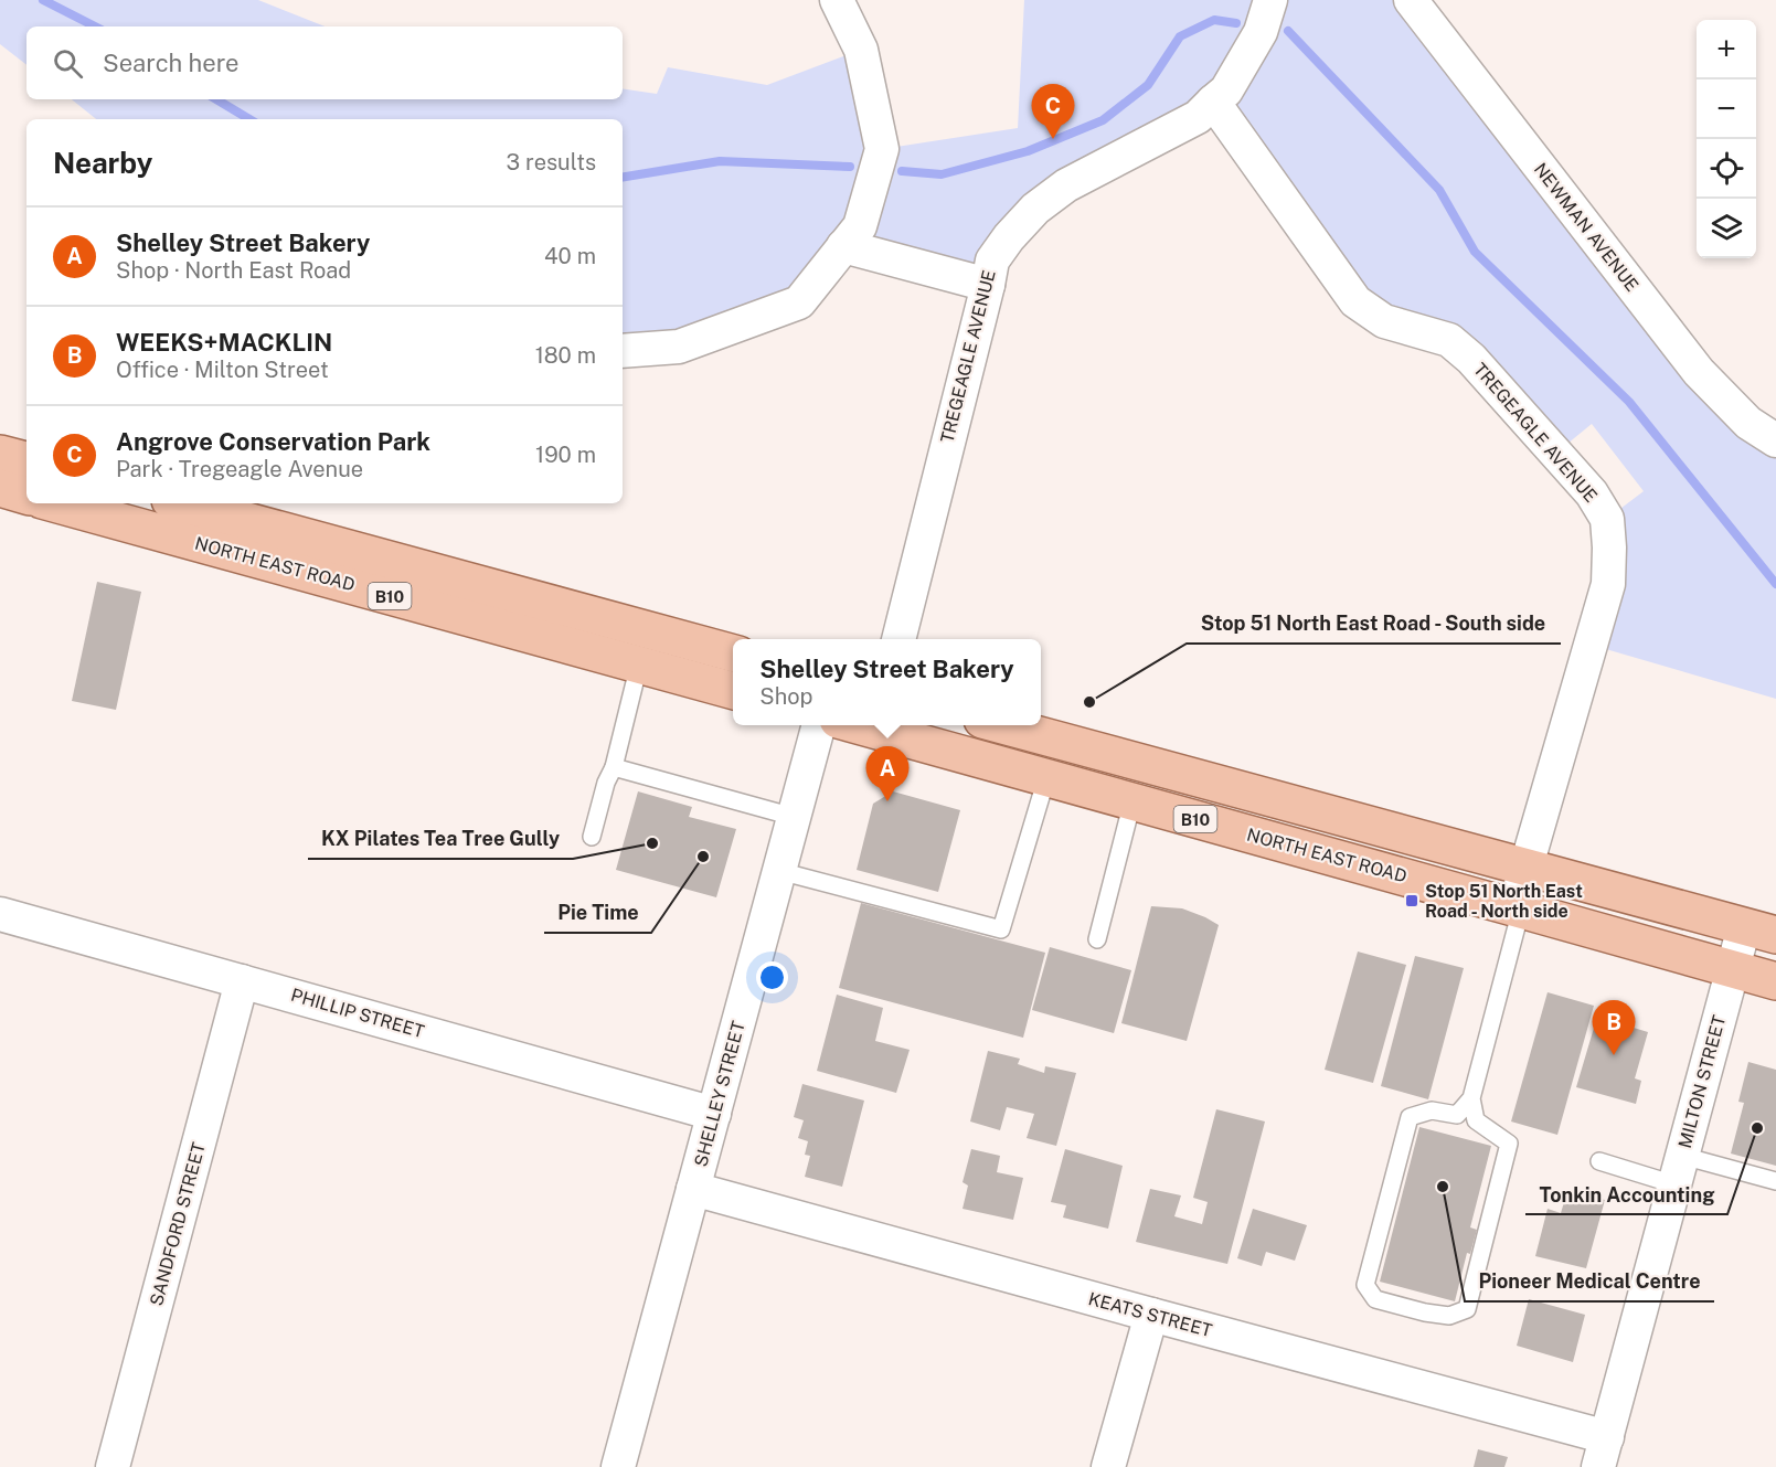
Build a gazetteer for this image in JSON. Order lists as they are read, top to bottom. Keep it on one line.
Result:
{"streets":{"main road":["NORTH EAST ROAD","B10"],"street":["NEWMAN AVENUE","TREGEAGLE AVENUE","PHILLIP STREET","MILTON STREET","SHELLEY STREET","SANDFORD STREET","KEATS STREET"]},"crossings":[["TREGEAGLE AVENUE","NORTH EAST ROAD"],["TREGEAGLE AVENUE","B10"],["NORTH EAST ROAD","MILTON STREET"],["B10","MILTON STREET"],["PHILLIP STREET","SHELLEY STREET"],["PHILLIP STREET","SANDFORD STREET"],["MILTON STREET","KEATS STREET"],["SHELLEY STREET","KEATS STREET"]],"places":{"other":["Stop 51 North East Road - South side","KX Pilates Tea Tree Gully","Pie Time","Tonkin Accounting","Pioneer Medical Centre"],"transit":["Stop 51 North East Road - North side"]},"page":{"map_buttons":["+","−"],"search":"Search here","pins":["C","A","B"],"heading":["Nearby","3 results"],"list":[{"mark":"A","name":"Shelley Street Bakery","note":"Shop · North East Road","value":"40 m"},{"mark":"B","name":"WEEKS+MACKLIN","note":"Office · Milton Street","value":"180 m"},{"mark":"C","name":"Angrove Conservation Park","note":"Park · Tregeagle Avenue","value":"190 m"}],"popup":["Shelley Street Bakery","Shop"]}}
